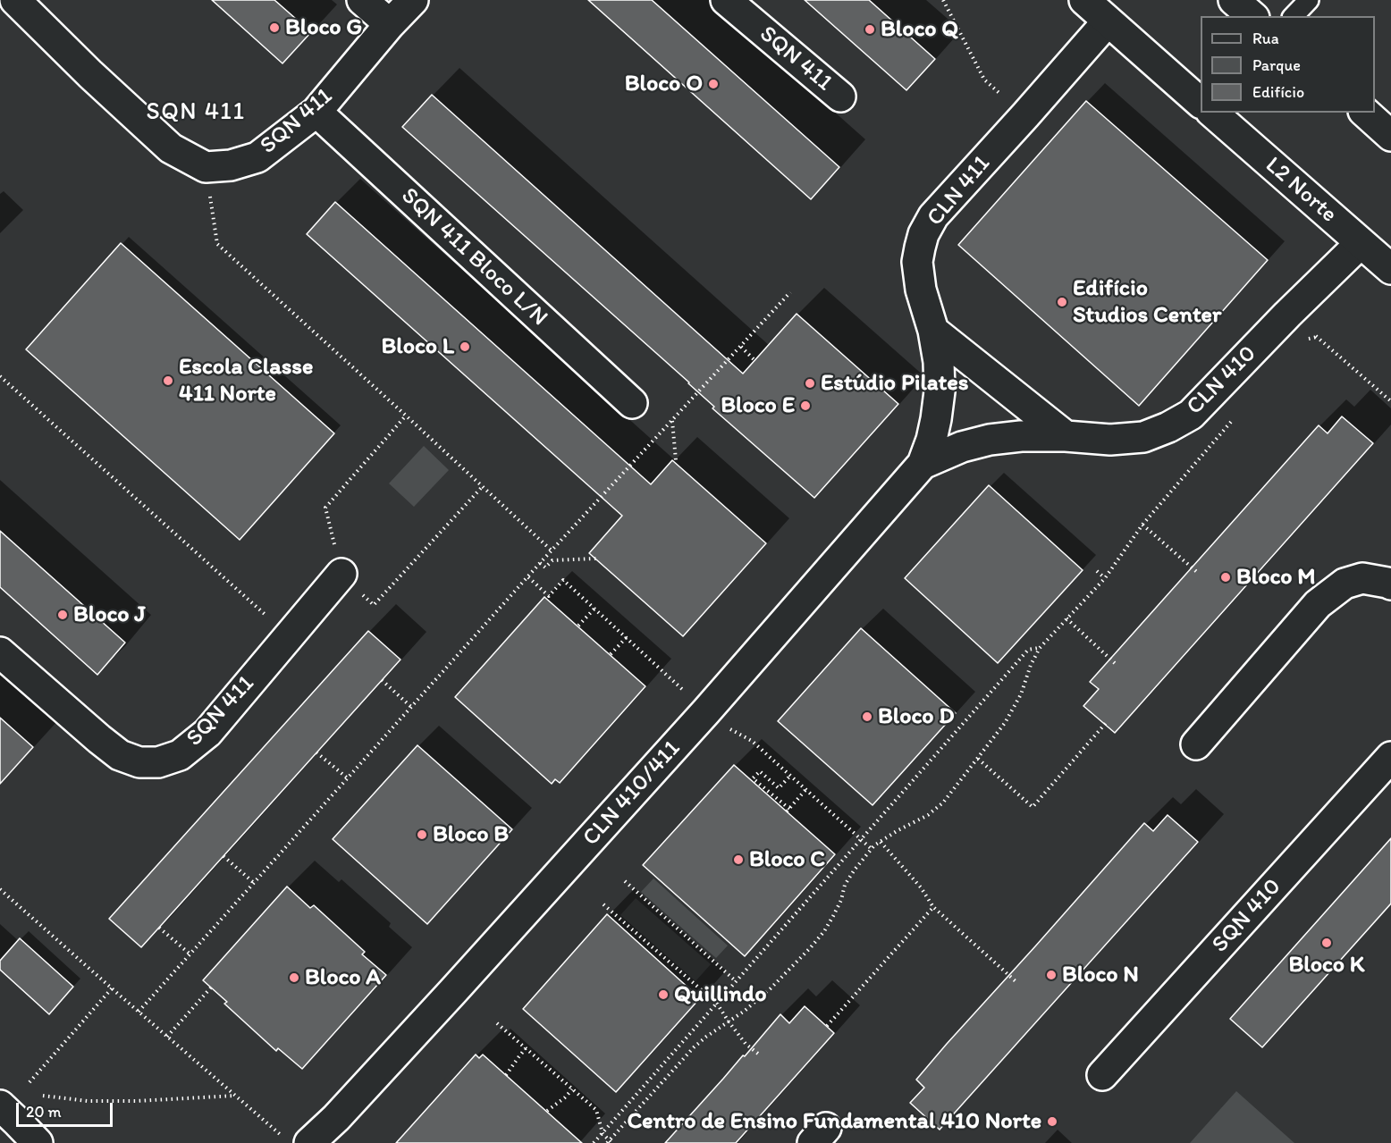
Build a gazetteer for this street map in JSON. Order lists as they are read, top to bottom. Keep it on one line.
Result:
{"streets":{"street":["SQN 411","L2 Norte","CLN 411","SQN 411 Bloco L/N","CLN 410","CLN 410/411","SQN 410"]},"crossings":[["SQN 411","SQN 411 Bloco L/N"],["L2 Norte","CLN 410"],["CLN 411","CLN 410"],["CLN 411","CLN 410/411"],["CLN 410","CLN 410/411"]],"districts":["SQN 411"],"places":["Bloco G","Bloco Q","Bloco O","Edifício Studios Center","Bloco L","Escola Classe 411 Norte","Estúdio Pilates","Bloco E","Bloco M","Bloco J","Bloco D","Bloco B","Bloco C","Bloco K","Bloco N","Bloco A","Quillindo","Centro de Ensino Fundamental 410 Norte"],"legend":["Rua","Parque","Edifício"],"scale_bar":"20 m"}
